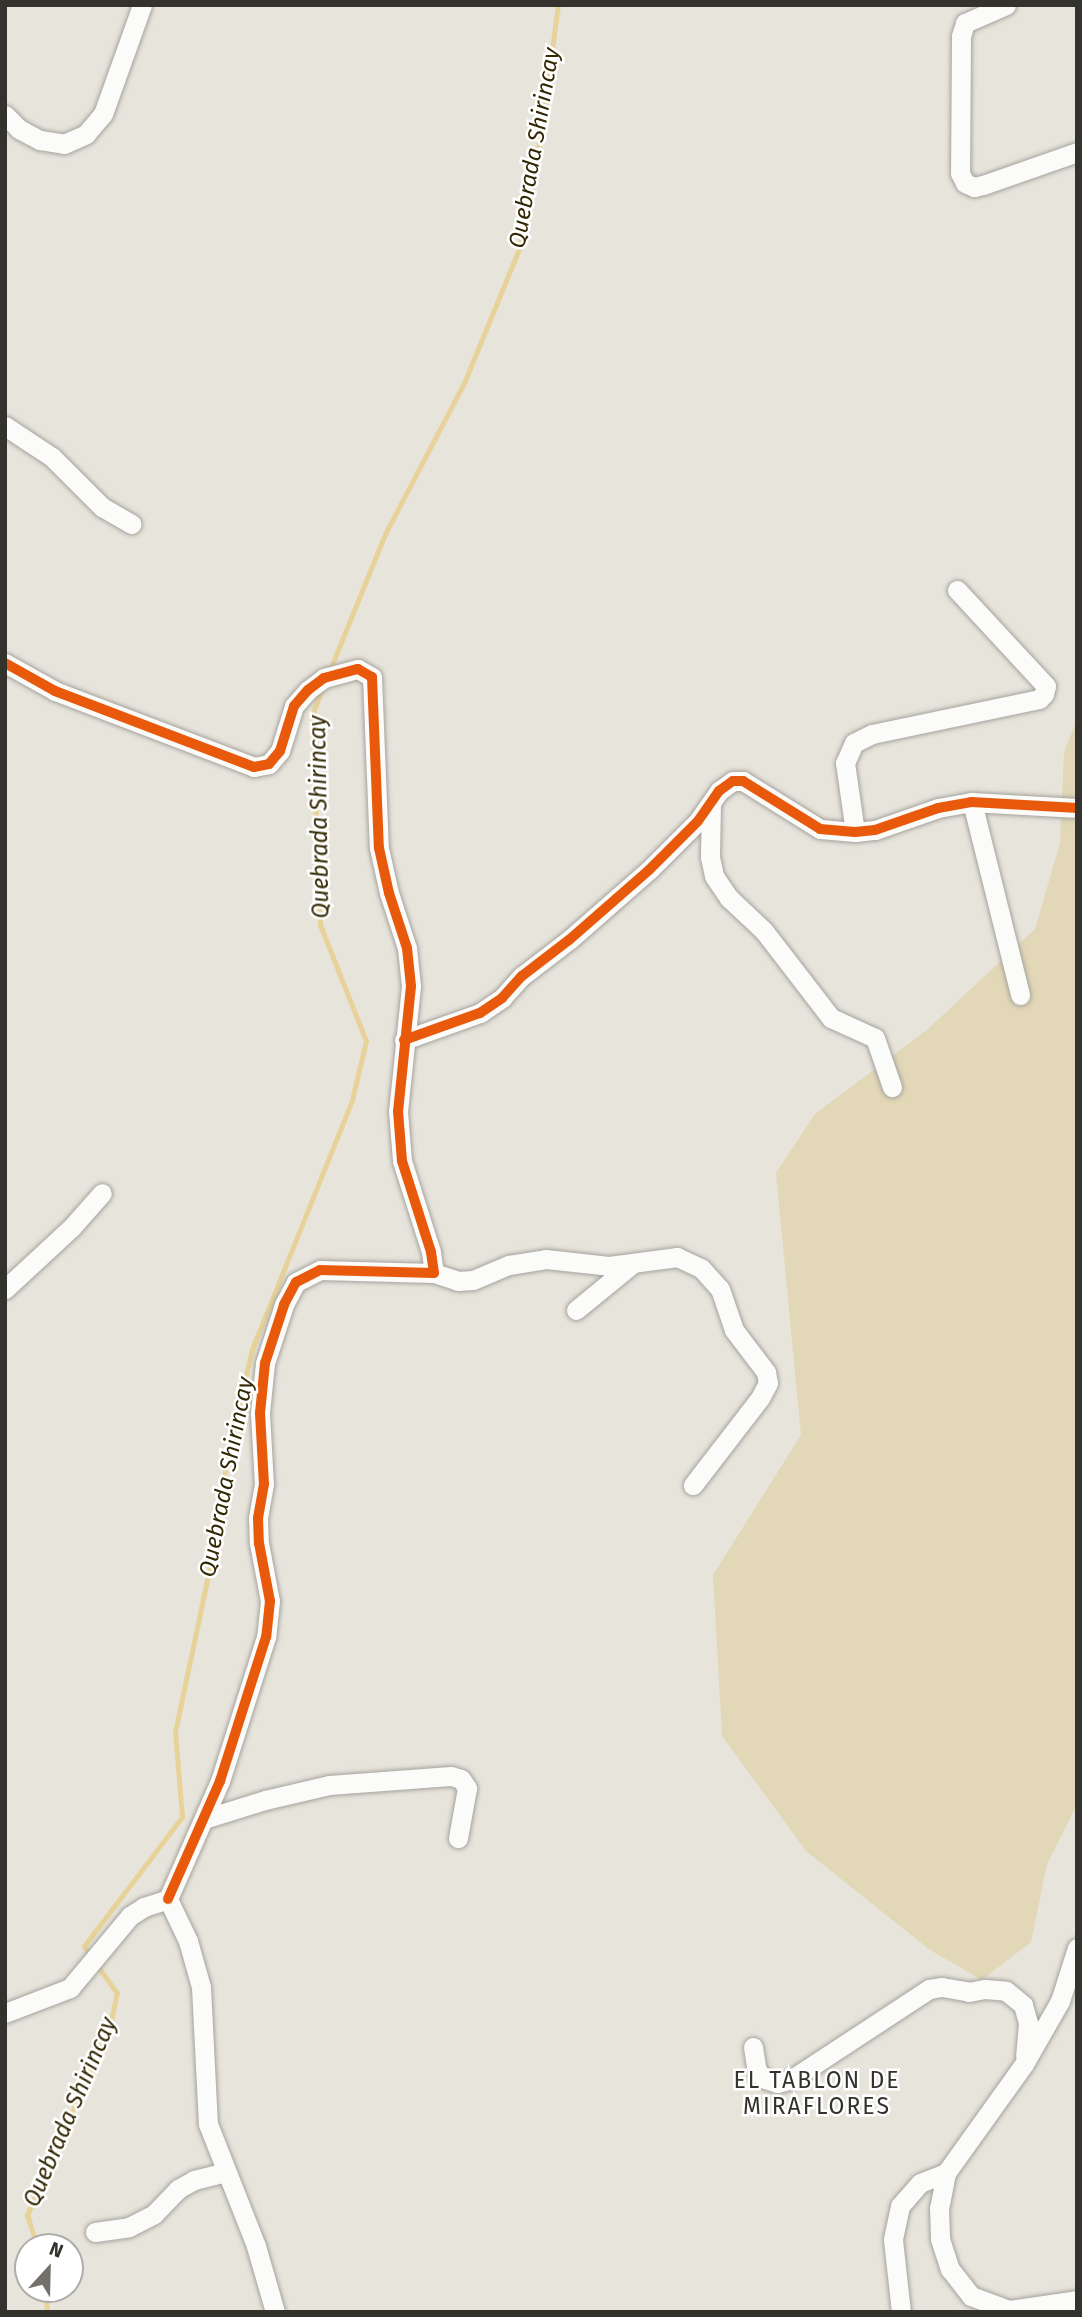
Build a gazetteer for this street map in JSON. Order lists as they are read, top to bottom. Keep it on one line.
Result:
{"districts":["EL TABLON DE MIRAFLORES"],"water":["Quebrada Shirincay"],"north":"top"}
